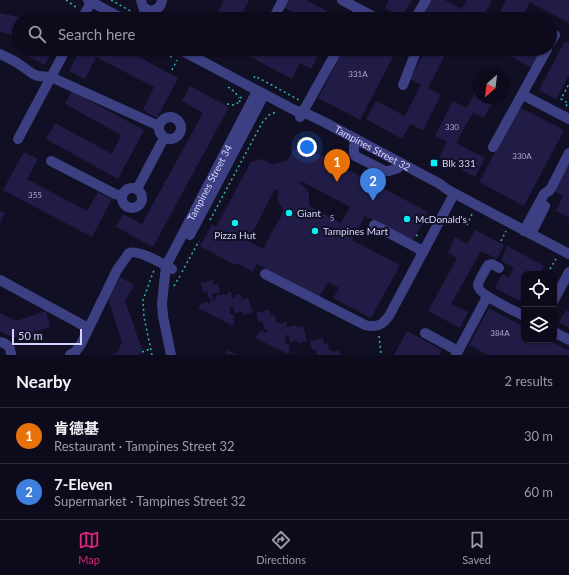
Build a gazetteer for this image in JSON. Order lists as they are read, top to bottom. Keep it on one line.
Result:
{"streets":{"street":["Tampines Street 32","Tampines Street 34"]},"crossings":[["Tampines Street 32","Tampines Street 34"]],"places":{"transit":["Blk 331"],"other":["Giant","McDonald's","Pizza Hut","Tampines Mart"]},"house_numbers":["331A","330","330A","355","5","384A"],"scale_bar":"50 m","north":"bottom left","page":{"search":"Search here","pins":["1","2"],"scale":"50 m","heading":["Nearby","2 results"],"list":[{"mark":"1","name":"肯德基","note":"Restaurant · Tampines Street 32","value":"30 m"},{"mark":"2","name":"7-Eleven","note":"Supermarket · Tampines Street 32","value":"60 m"}],"nav":["Map","Directions","Saved"]}}
